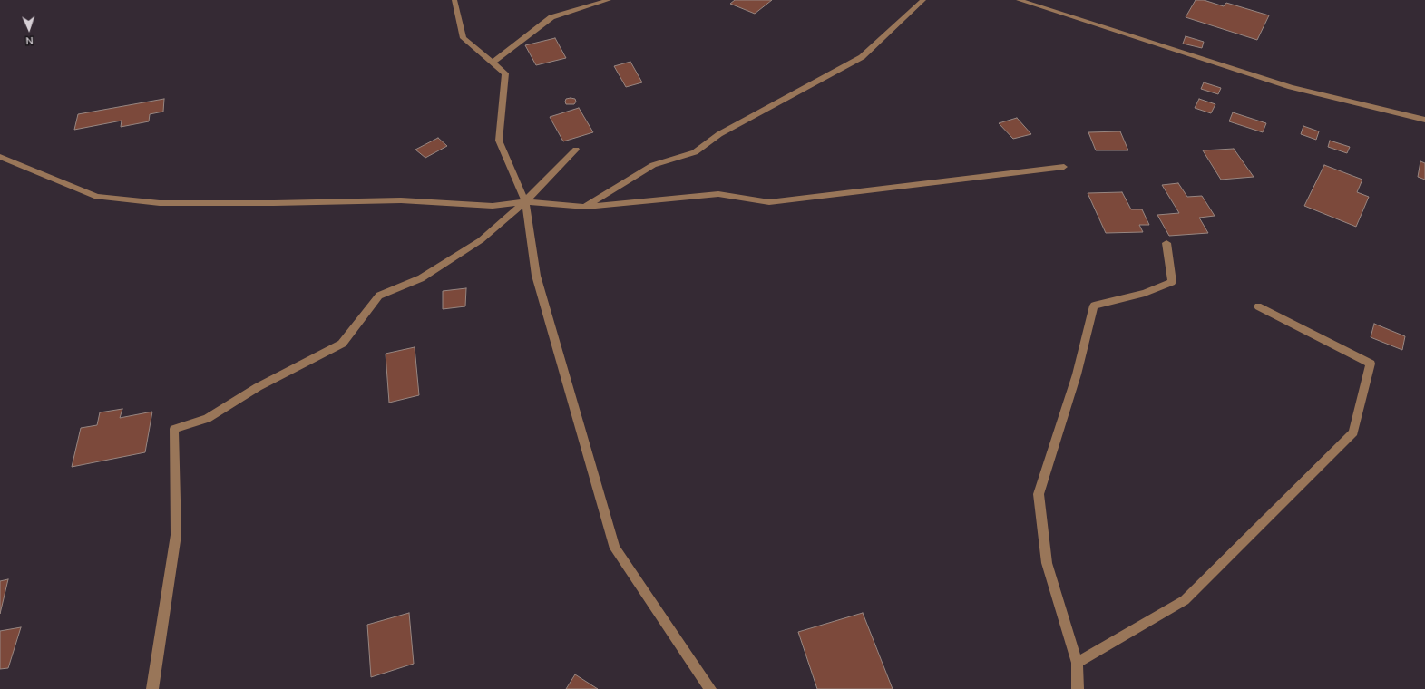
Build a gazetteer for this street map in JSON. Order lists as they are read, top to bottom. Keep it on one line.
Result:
{"north":"bottom"}
